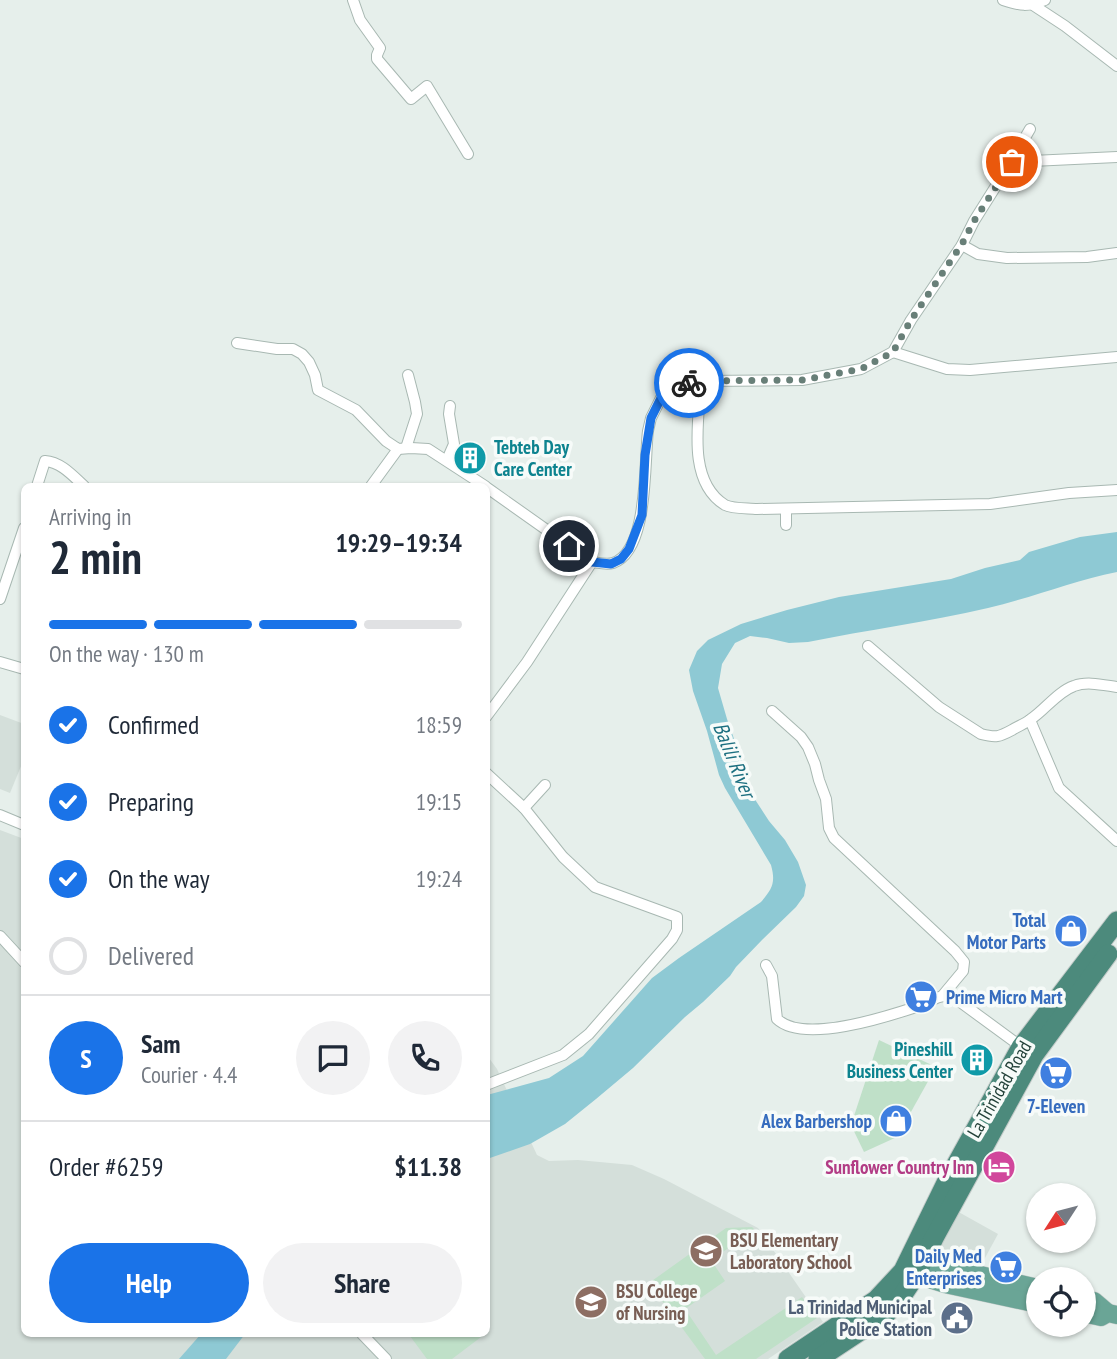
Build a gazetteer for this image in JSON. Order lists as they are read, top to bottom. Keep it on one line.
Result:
{"streets":{"highway":["La Trinidad Road"]},"water":["Balili River"],"places":{"building":["Tebteb Day Care Center","Pineshill Business Center"],"shop":["Total Motor Parts","Alex Barbershop"],"supermarket":["Prime Micro Mart","7-Eleven","Daily Med Enterprises"],"hotel":["Sunflower Country Inn"],"school or university":["BSU Elementary Laboratory School","BSU College of Nursing"],"public building":["La Trinidad Municipal Police Station"]},"north":"bottom left","page":{"heading":["2 min","Arriving in","19:29–19:34"],"panel":["Sam","Courier · 4.4","Order #6259","$11.38"],"bar":"On the way · 130 m","list":[["Confirmed","18:59"],["Preparing","19:15"],["On the way","19:24"],"Delivered"],"round":"S","buttons":["Help","Share"]}}
